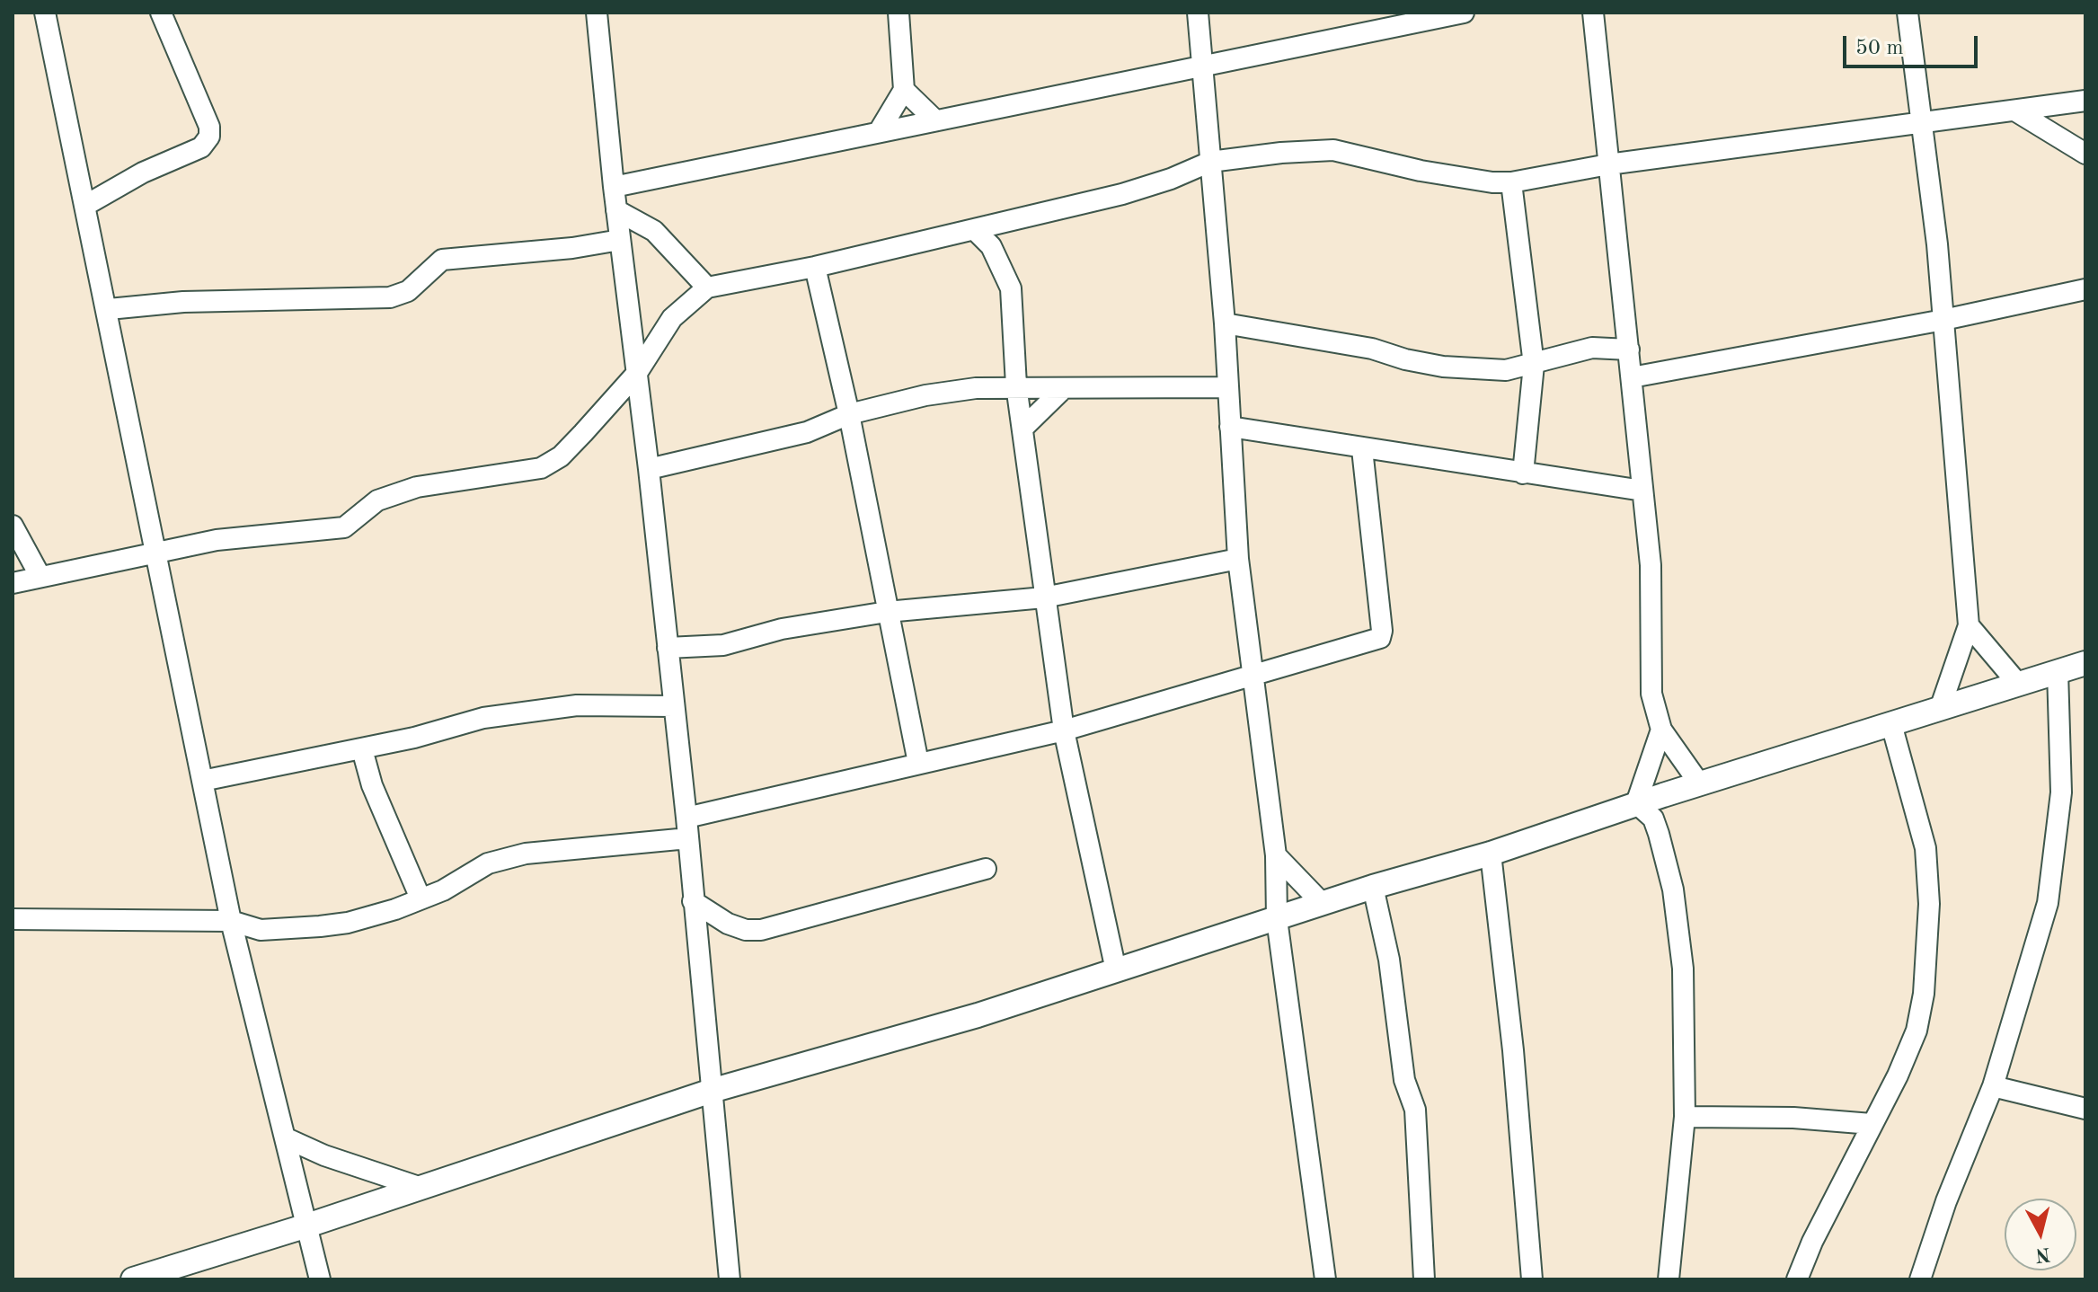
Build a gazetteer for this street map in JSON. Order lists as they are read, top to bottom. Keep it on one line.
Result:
{"scale_bar":"50 m","north":"bottom"}
